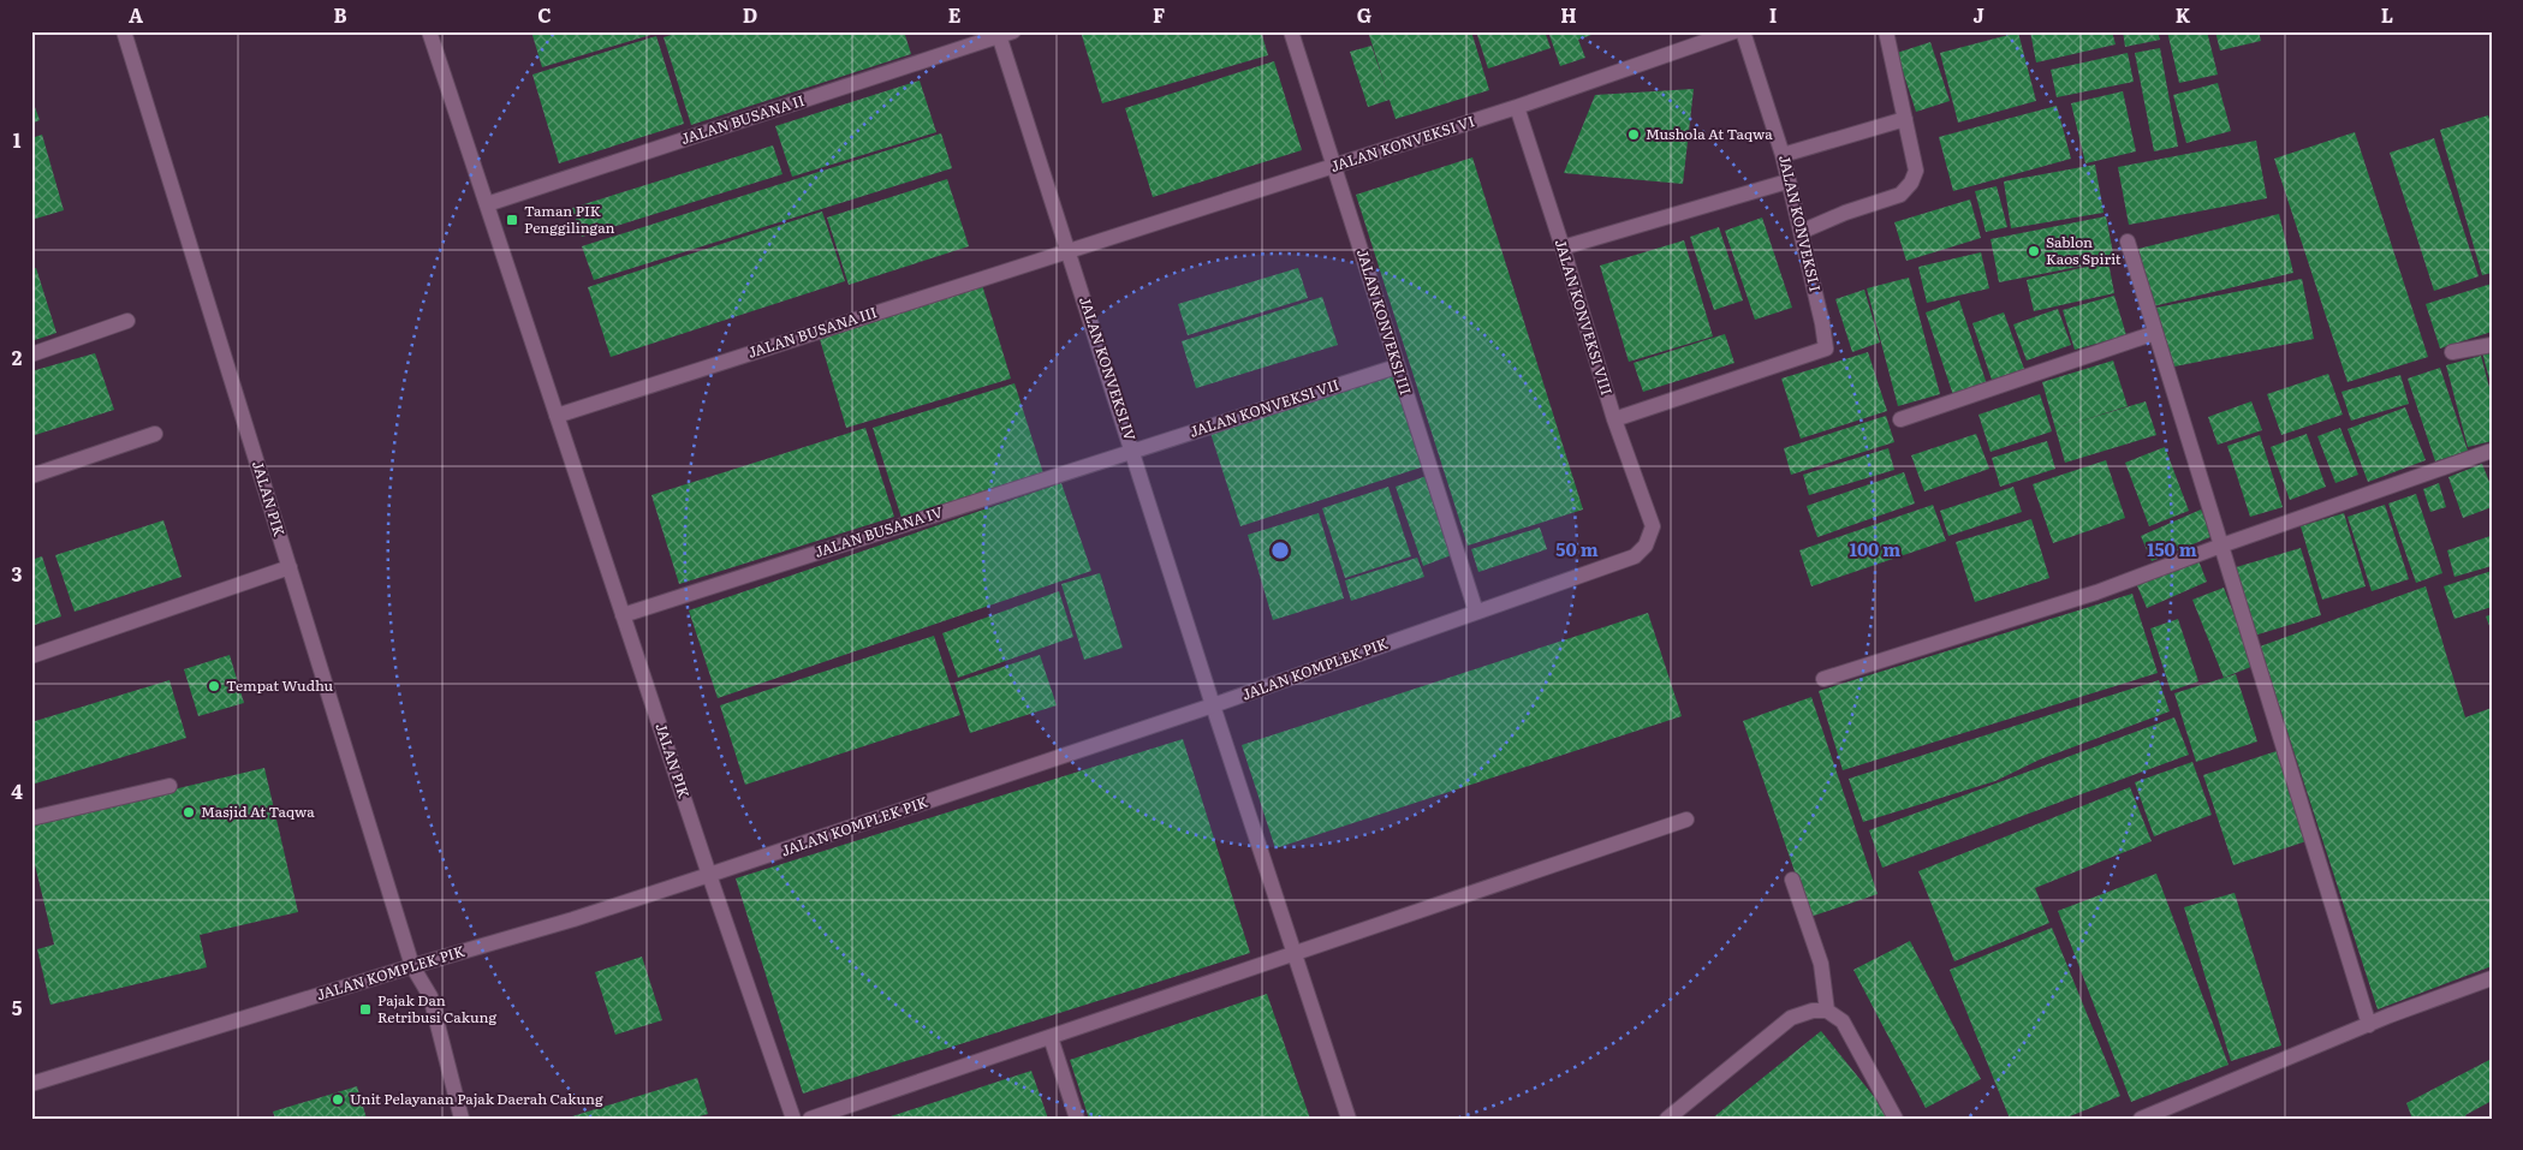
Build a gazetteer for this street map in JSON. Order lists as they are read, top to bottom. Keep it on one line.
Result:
{"streets":{"street":["JALAN BUSANA II","JALAN KONVEKSI VI","JALAN KONVEKSI I","JALAN KONVEKSI VIII","JALAN KONVEKSI III","JALAN BUSANA III","JALAN KONVEKSI IV","JALAN KONVEKSI VII","JALAN PIK","JALAN BUSANA IV","JALAN KOMPLEK PIK"]},"crossings":[["JALAN BUSANA II","JALAN KONVEKSI IV"],["JALAN BUSANA II","JALAN PIK"],["JALAN KONVEKSI VI","JALAN KONVEKSI VIII"],["JALAN KONVEKSI VI","JALAN KONVEKSI III"],["JALAN KONVEKSI VI","JALAN BUSANA III"],["JALAN KONVEKSI VI","JALAN KONVEKSI IV"],["JALAN KONVEKSI I","JALAN KONVEKSI VIII"],["JALAN KONVEKSI VIII","JALAN KOMPLEK PIK"],["JALAN KONVEKSI III","JALAN KONVEKSI VII"],["JALAN KONVEKSI III","JALAN KOMPLEK PIK"],["JALAN BUSANA III","JALAN KONVEKSI IV"],["JALAN BUSANA III","JALAN PIK"],["JALAN KONVEKSI IV","JALAN KONVEKSI VII"],["JALAN KONVEKSI IV","JALAN BUSANA IV"],["JALAN KONVEKSI IV","JALAN KOMPLEK PIK"],["JALAN KONVEKSI VII","JALAN BUSANA IV"],["JALAN PIK","JALAN BUSANA IV"],["JALAN PIK","JALAN KOMPLEK PIK"]],"places":{"other":["Mushola At Taqwa","Sablon Kaos Spirit","Tempat Wudhu","Masjid At Taqwa","Unit Pelayanan Pajak Daerah Cakung"],"transit":["Taman PIK Penggilingan","Pajak Dan Retribusi Cakung"]},"grid":{"columns":["A","B","C","D","E","F","G","H","I","J","K","L"],"rows":["1","2","3","4","5"]},"rings":["50 m","100 m","150 m"]}
